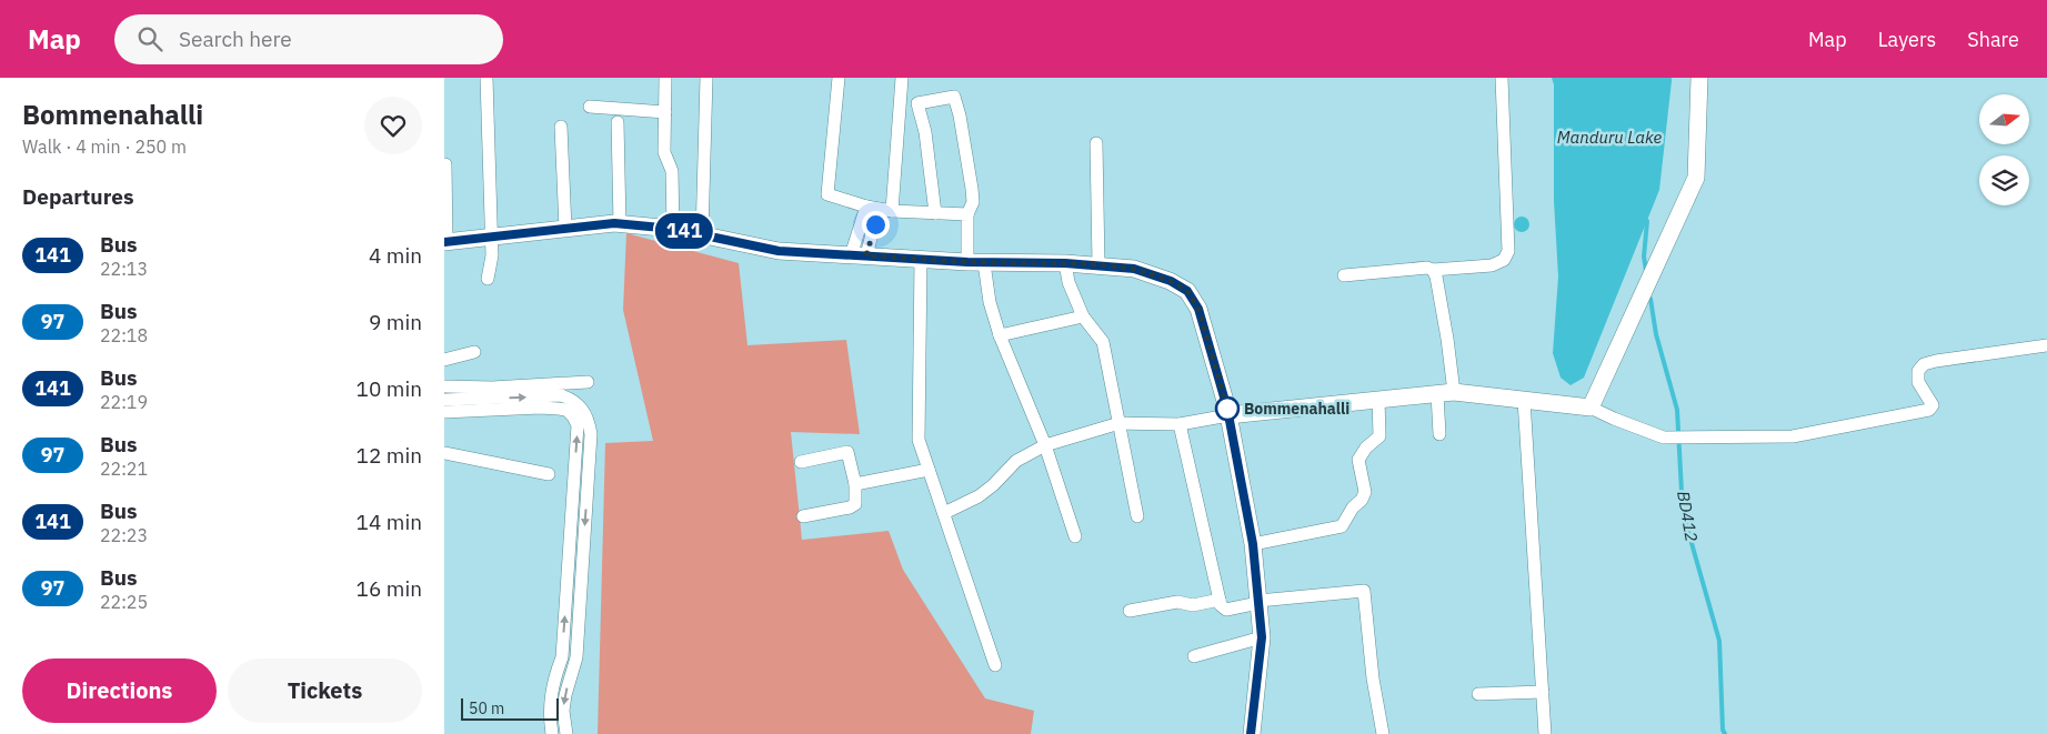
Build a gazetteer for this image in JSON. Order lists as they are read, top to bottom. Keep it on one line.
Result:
{"water":["Manduru Lake","BD412"],"places":["Bommenahalli"],"lines":["bus line 141"],"scale_bar":"50 m","north":"right","page":{"header":"Map","search":"Search here","nav":["Map","Layers","Share"],"heading":[["Bommenahalli","Walk · 4 min · 250 m"],"Departures"],"on_map":"141","list":[{"mark":"141","name":"Bus","note":"22:13","value":"4 min"},{"mark":"97","name":"Bus","note":"22:18","value":"9 min"},{"mark":"141","name":"Bus","note":"22:19","value":"10 min"},{"mark":"97","name":"Bus","note":"22:21","value":"12 min"},{"mark":"141","name":"Bus","note":"22:23","value":"14 min"},{"mark":"97","name":"Bus","note":"22:25","value":"16 min"}],"buttons":["Directions","Tickets"],"scale":"50 m"}}
